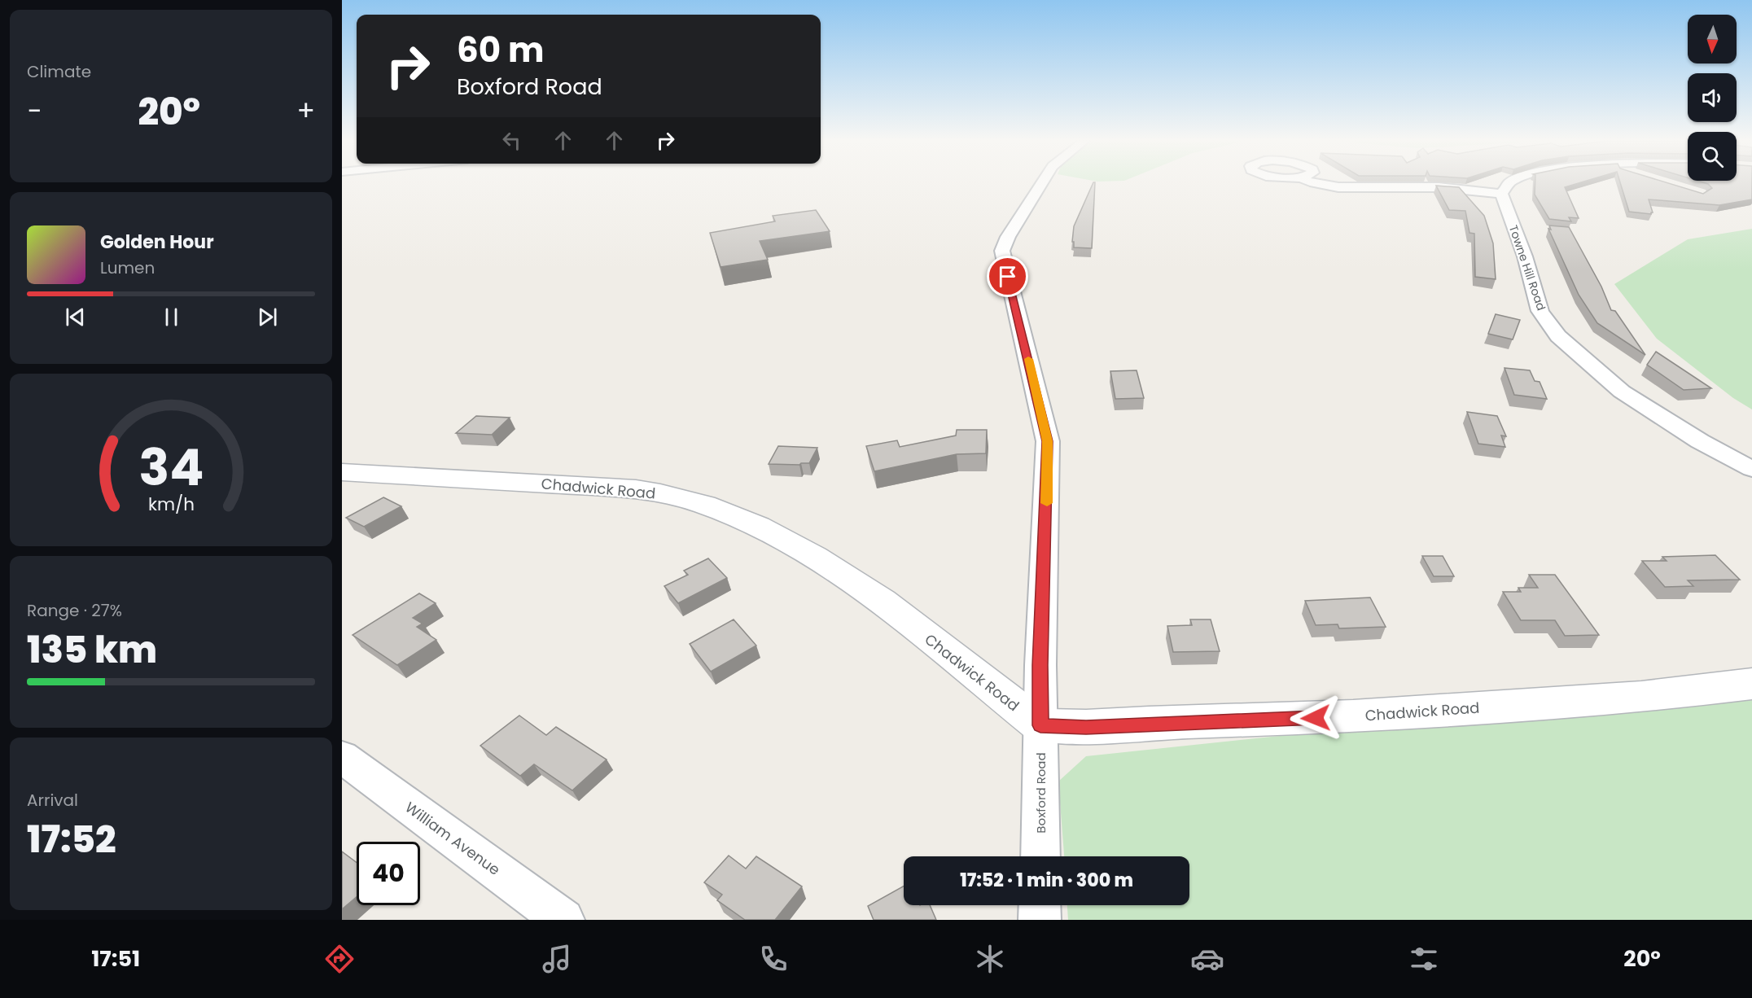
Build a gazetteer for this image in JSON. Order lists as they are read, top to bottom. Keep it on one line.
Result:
{"streets":{"street":["Towne Hill Road","Chadwick Road","Boxford Road","William Avenue"]},"crossings":[["Chadwick Road","Boxford Road"]],"north":"bottom","page":{"tile":["Climate",["Range · 27%","135 km"],["Arrival","17:52"]],"turn":["60 m","Boxford Road"],"heat":["−","20°","+"],"song":["Golden Hour","Lumen"],"limit":"40","trip":"17:52 · 1 min · 300 m","tabs":["17:51","20°"],"gauge":["34","km/h"]}}
